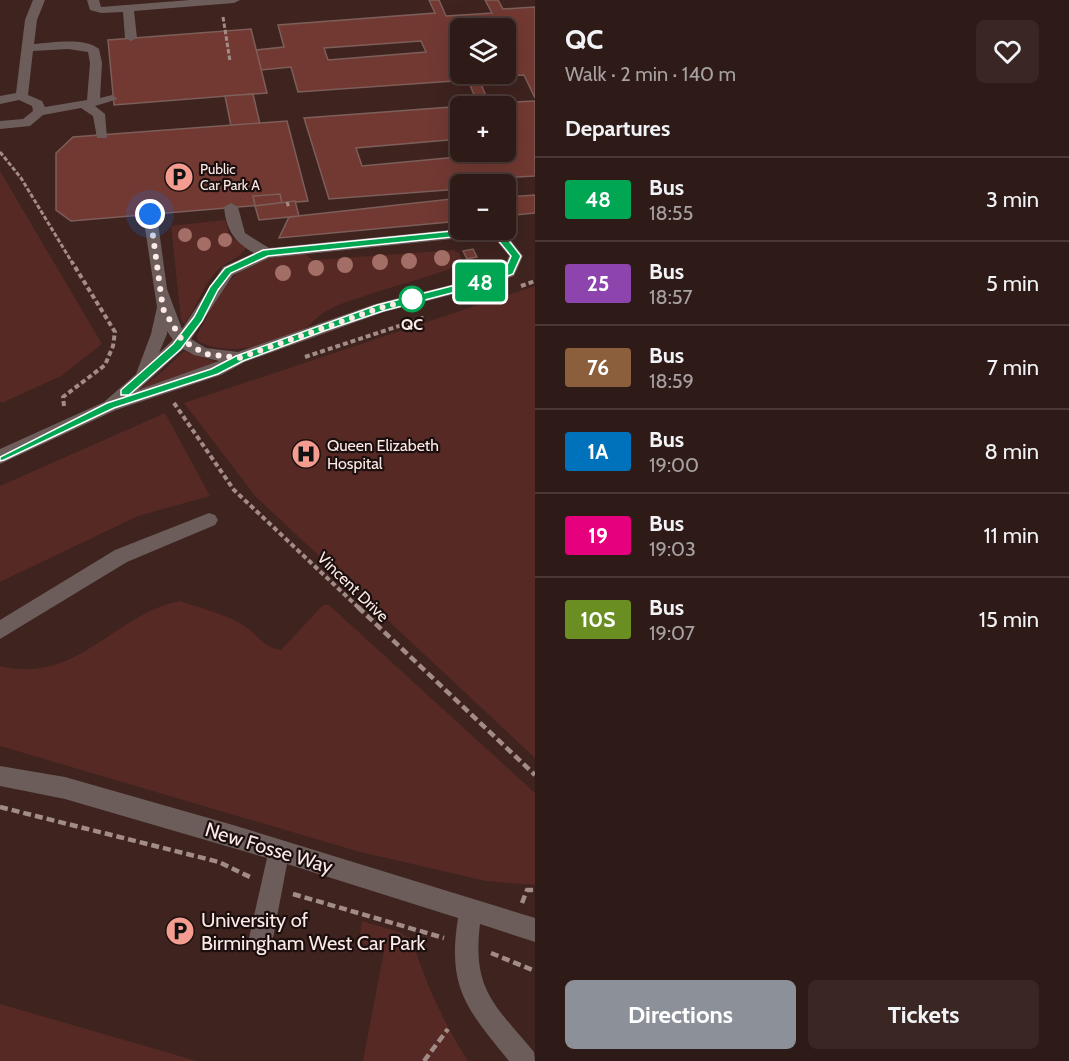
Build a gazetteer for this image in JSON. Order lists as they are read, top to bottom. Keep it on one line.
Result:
{"streets":{"street":["New Fosse Way"],"path":["Vincent Drive"]},"places":{"parking":["Public Car Park A","University of Birmingham West Car Park"],"other":["QC"],"hospital":["Queen Elizabeth Hospital"]},"lines":["bus line 48"],"page":{"on_map":"48","heading":[["QC","Walk · 2 min · 140 m"],"Departures"],"map_buttons":["+","−"],"list":[{"mark":"48","name":"Bus","note":"18:55","value":"3 min"},{"mark":"25","name":"Bus","note":"18:57","value":"5 min"},{"mark":"76","name":"Bus","note":"18:59","value":"7 min"},{"mark":"1A","name":"Bus","note":"19:00","value":"8 min"},{"mark":"19","name":"Bus","note":"19:03","value":"11 min"},{"mark":"10S","name":"Bus","note":"19:07","value":"15 min"}],"buttons":["Directions","Tickets"]}}
